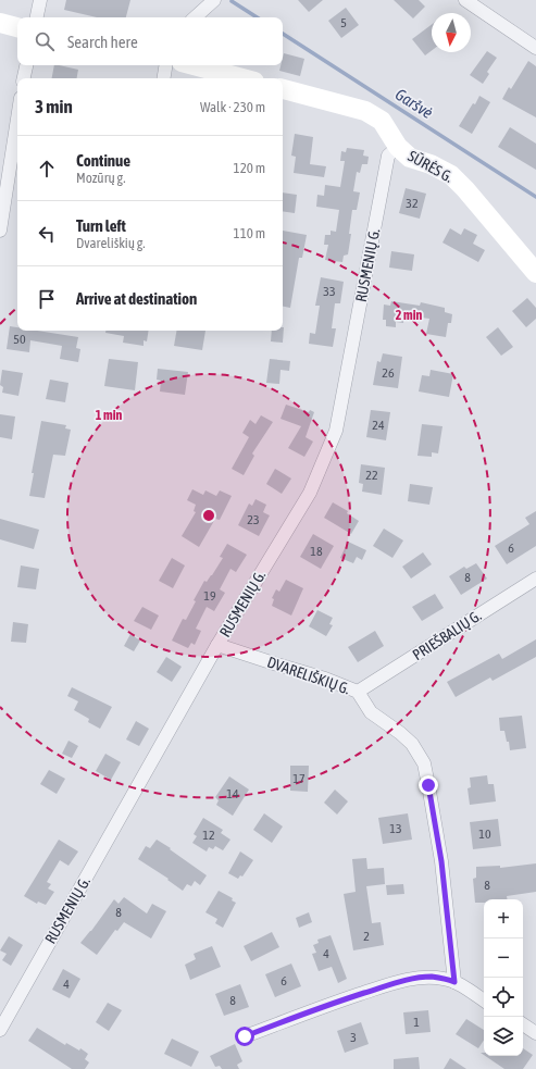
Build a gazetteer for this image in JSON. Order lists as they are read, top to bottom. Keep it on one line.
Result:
{"streets":{"street":["SŪRĖS G.","RUSMENIŲ G.","PRIEŠBALIŲ G.","DVARELIŠKIŲ G."]},"crossings":[["SŪRĖS G.","RUSMENIŲ G."],["RUSMENIŲ G.","DVARELIŠKIŲ G."],["PRIEŠBALIŲ G.","DVARELIŠKIŲ G."]],"water":["Garšvė"],"house_numbers":["5","32","33","50","26","24","22","23","6","18","8","19","17","14","13","10","12","8","8","2","4","6","4","8","1","3"],"north":"bottom","page":{"search":"Search here","heading":["3 min","Walk · 230 m"],"list":[["Continue","Mozūrų g.","120 m"],["Turn left","Dvareliškių g.","110 m"],"Arrive at destination"],"map_buttons":["+","−"]},"rings":["2 min","1 min"]}
